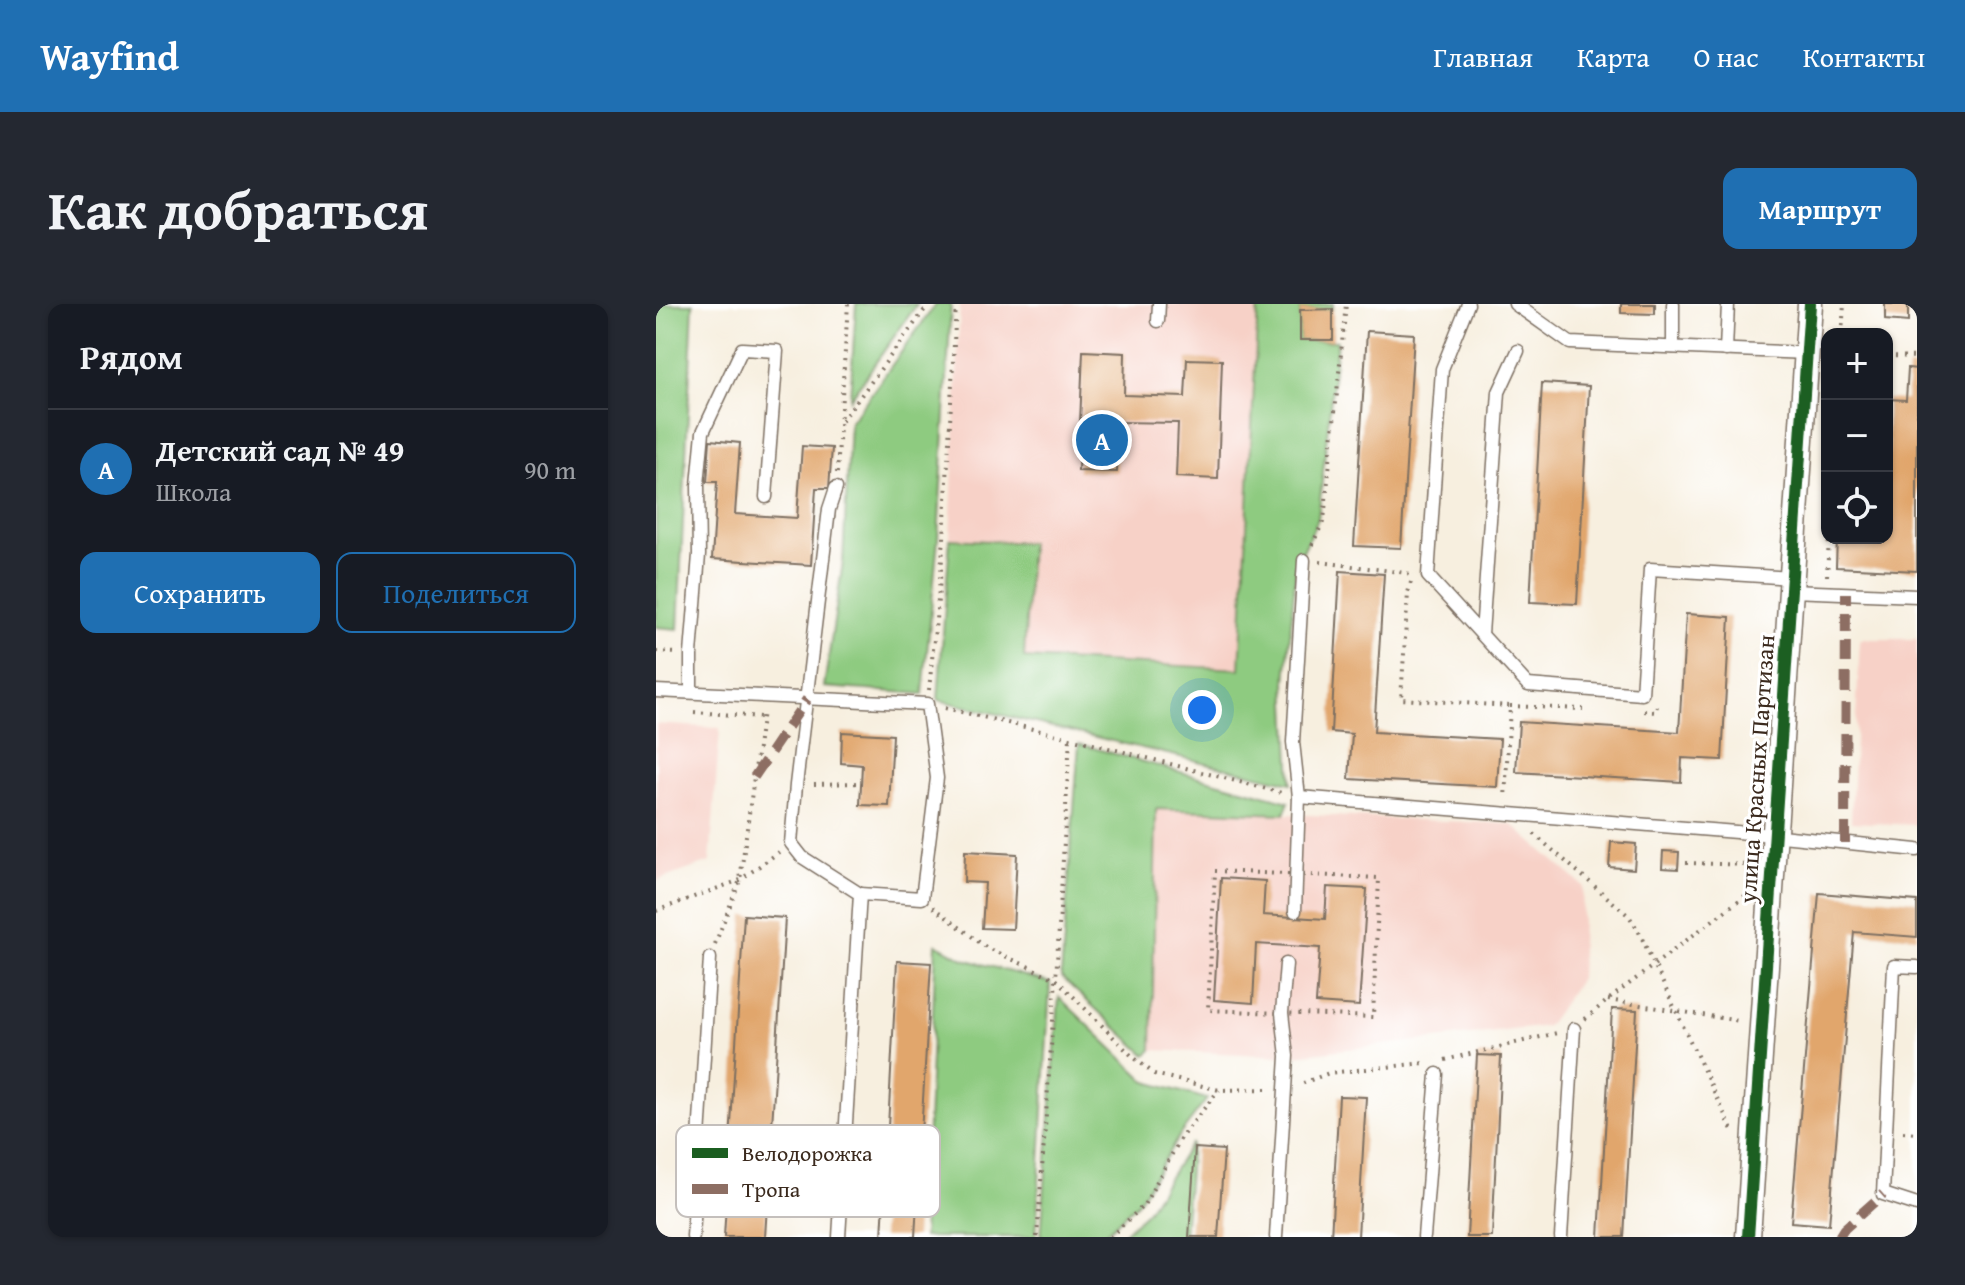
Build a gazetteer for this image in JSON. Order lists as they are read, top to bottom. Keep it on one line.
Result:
{"streets":{"street":["улица Красных Партизан"]},"legend":["Велодорожка","Тропа"],"page":{"header":"Wayfind","nav":["Главная","Карта","О нас","Контакты"],"title":"Как добраться","buttons":["Маршрут",["Сохранить","Поделиться"]],"heading":"Рядом","map_buttons":["+","−"],"list":[{"mark":"A","name":"Детский сад № 49","note":"Школа","value":"90 m"}],"pins":"A"}}
